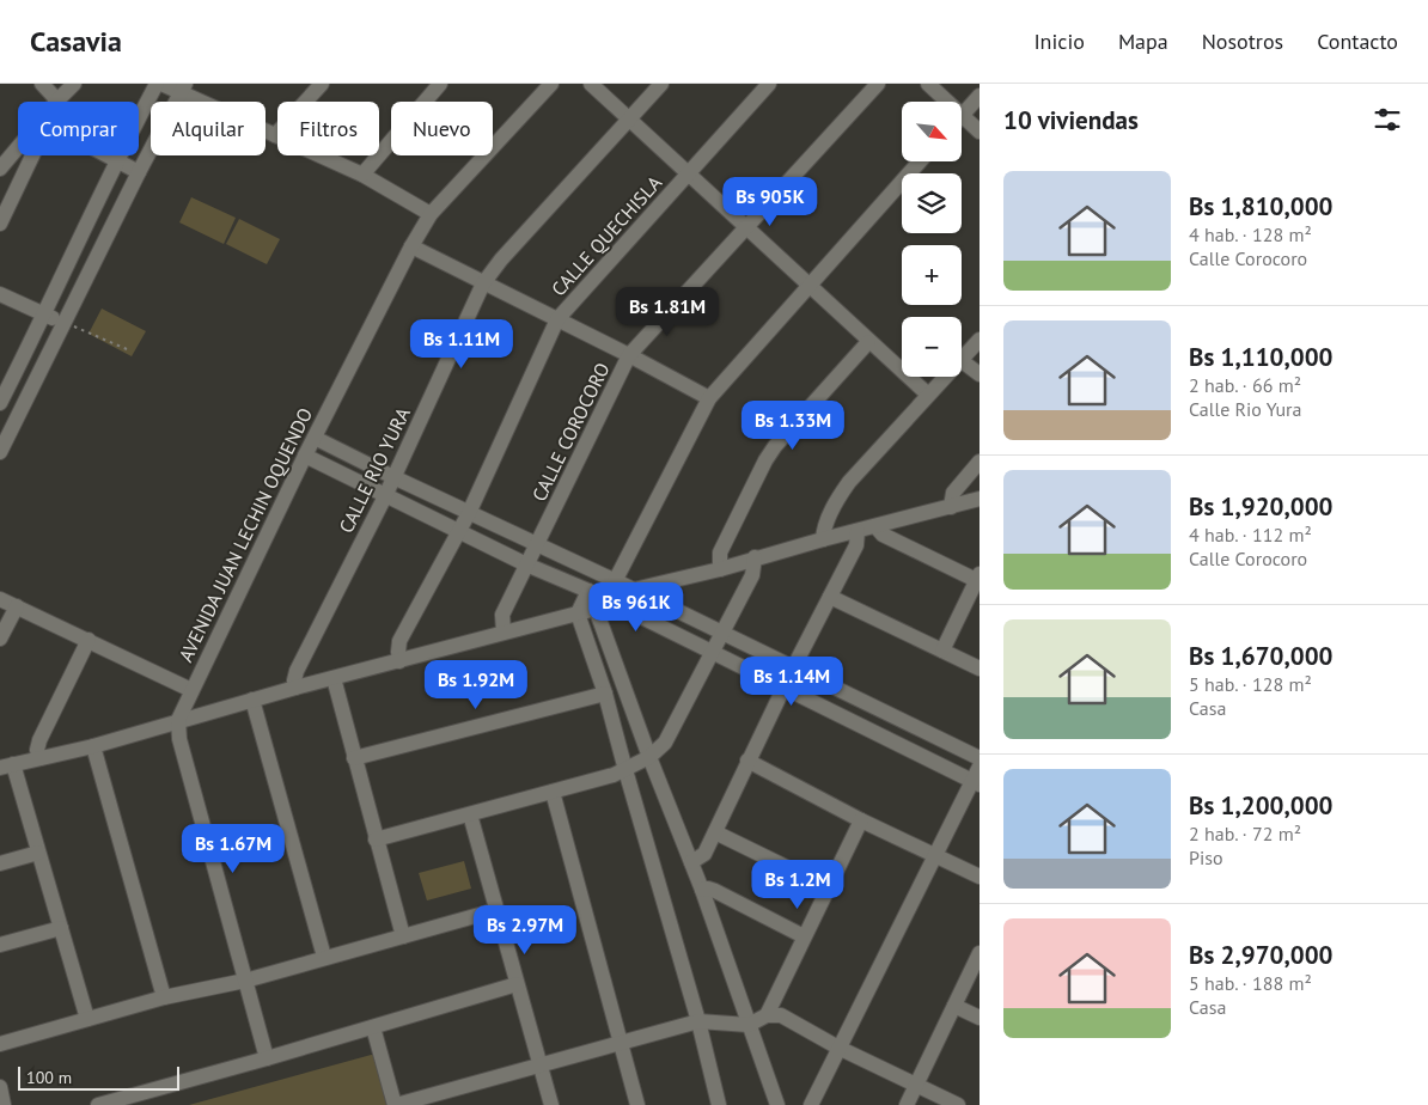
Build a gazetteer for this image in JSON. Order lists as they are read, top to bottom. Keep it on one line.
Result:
{"streets":{"street":["CALLE QUECHISLA","CALLE COROCORO","CALLE RIO YURA","AVENIDA JUAN LECHIN OQUENDO"]},"scale_bar":"100 m","north":"bottom right","page":{"header":"Casavia","nav":["Inicio","Mapa","Nosotros","Contacto"],"heading":"10 viviendas","map_buttons":["+","−"],"chip":["Comprar","Alquilar","Filtros","Nuevo"],"list":[{"name":"Bs 1,810,000","note":"4 hab. · 128 m² · Calle Corocoro"},{"name":"Bs 1,110,000","note":"2 hab. · 66 m² · Calle Rio Yura"},{"name":"Bs 1,920,000","note":"4 hab. · 112 m² · Calle Corocoro"},{"name":"Bs 1,670,000","note":"5 hab. · 128 m² · Casa"},{"name":"Bs 1,200,000","note":"2 hab. · 72 m² · Piso"},{"name":"Bs 2,970,000","note":"5 hab. · 188 m² · Casa"}],"price":["Bs 905K","Bs 1.81M","Bs 1.11M","Bs 1.33M","Bs 961K","Bs 1.14M","Bs 1.92M","Bs 1.67M","Bs 1.2M","Bs 2.97M"],"scale":"100 m"}}
